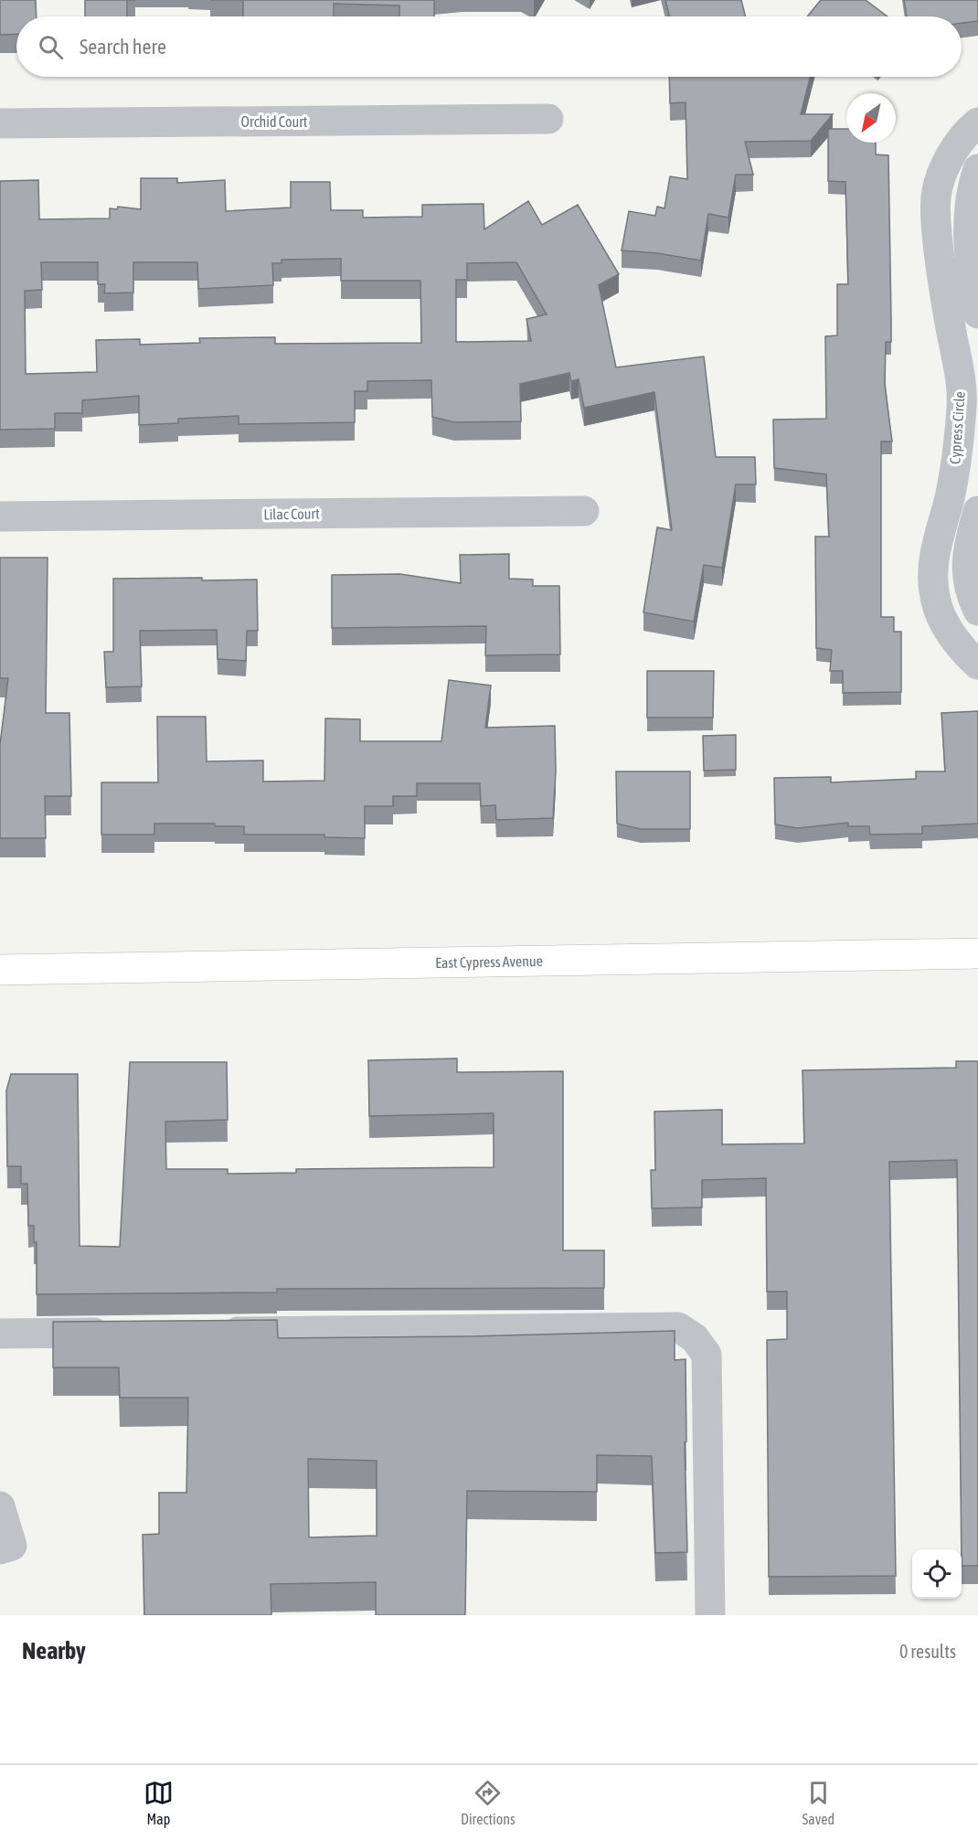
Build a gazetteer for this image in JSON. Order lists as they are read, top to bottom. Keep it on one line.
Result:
{"streets":{"main road":["East Cypress Avenue"],"street":["Orchid Court","Cypress Circle","Lilac Court"]},"north":"bottom left","page":{"search":"Search here","heading":["Nearby","0 results"],"nav":["Map","Directions","Saved"]}}
